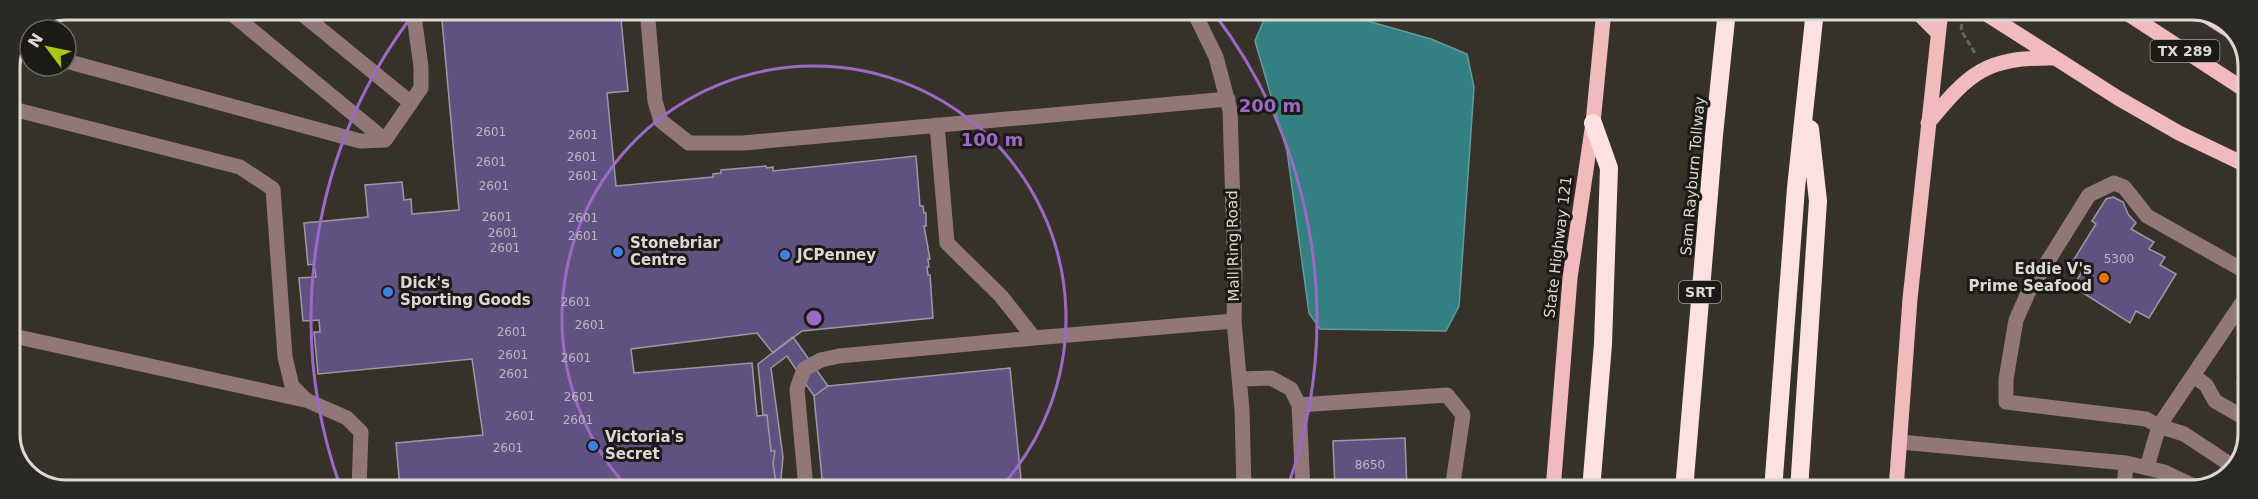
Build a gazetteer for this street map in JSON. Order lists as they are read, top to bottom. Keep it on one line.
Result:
{"streets":{"highway":["Sam Rayburn Tollway","SRT"],"main road":["TX 289","State Highway 121"],"street":["Mall Ring Road"]},"places":["Stonebriar Centre","JCPenney","Eddie V's Prime Seafood","Dick's Sporting Goods","Victoria's Secret"],"house_numbers":["2601","2601","2601","2601","2601","2601","2601","2601","2601","2601","2601","5300","2601","2601","2601","2601","2601","2601","2601","2601","2601","2601","8650"],"north":"top left","rings":["200 m","100 m"]}
